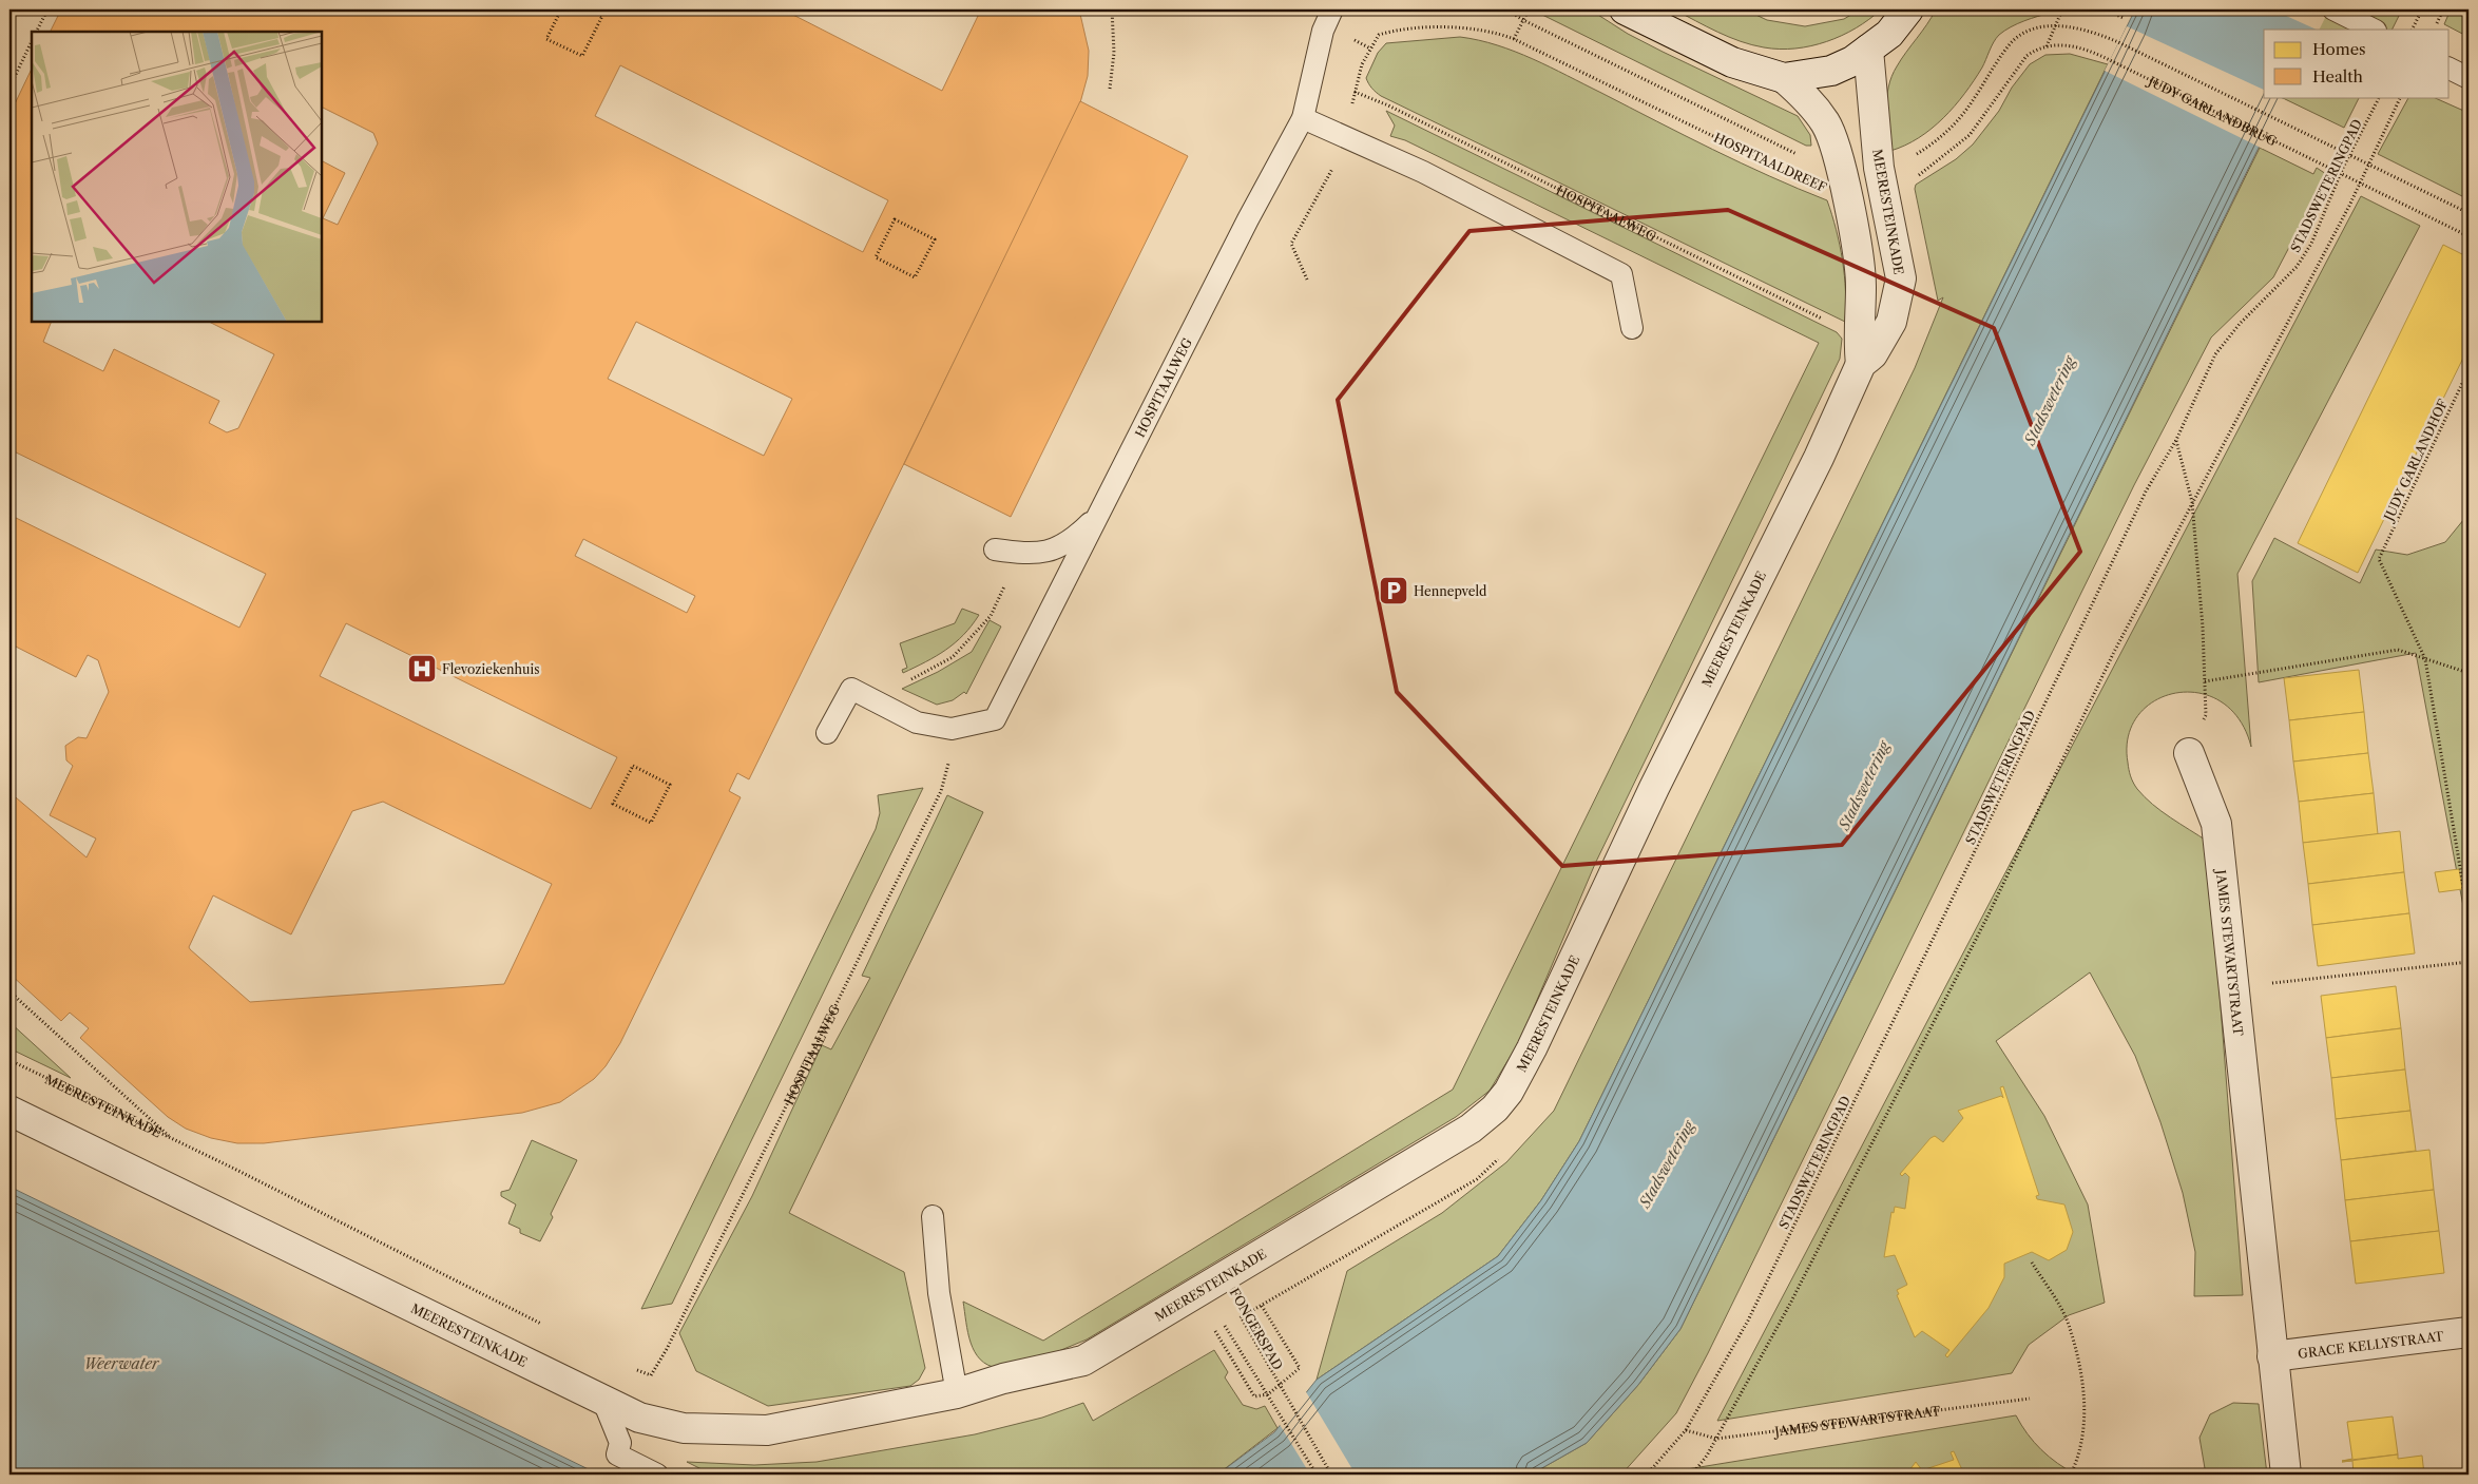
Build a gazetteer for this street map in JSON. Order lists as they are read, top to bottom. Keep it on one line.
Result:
{"streets":{"street":["MEERESTEINKADE","JAMES STEWARTSTRAAT","GRACE KELLYSTRAAT"],"lane":["HOSPITAALWEG"],"path":["JUDY GARLANDBRUG","HOSPITAALDREEF","STADSWETERINGPAD","JUDY GARLANDHOF","FONGERSPAD"]},"crossings":[["JUDY GARLANDBRUG","STADSWETERINGPAD"],["HOSPITAALDREEF","MEERESTEINKADE"],["STADSWETERINGPAD","JAMES STEWARTSTRAAT"],["MEERESTEINKADE","HOSPITAALWEG"],["MEERESTEINKADE","FONGERSPAD"],["JAMES STEWARTSTRAAT","GRACE KELLYSTRAAT"]],"water":["Stadswetering","Weerwater"],"places":{"parking":["Hennepveld"],"hospital":["Flevoziekenhuis"]},"legend":["Homes","Health"]}
